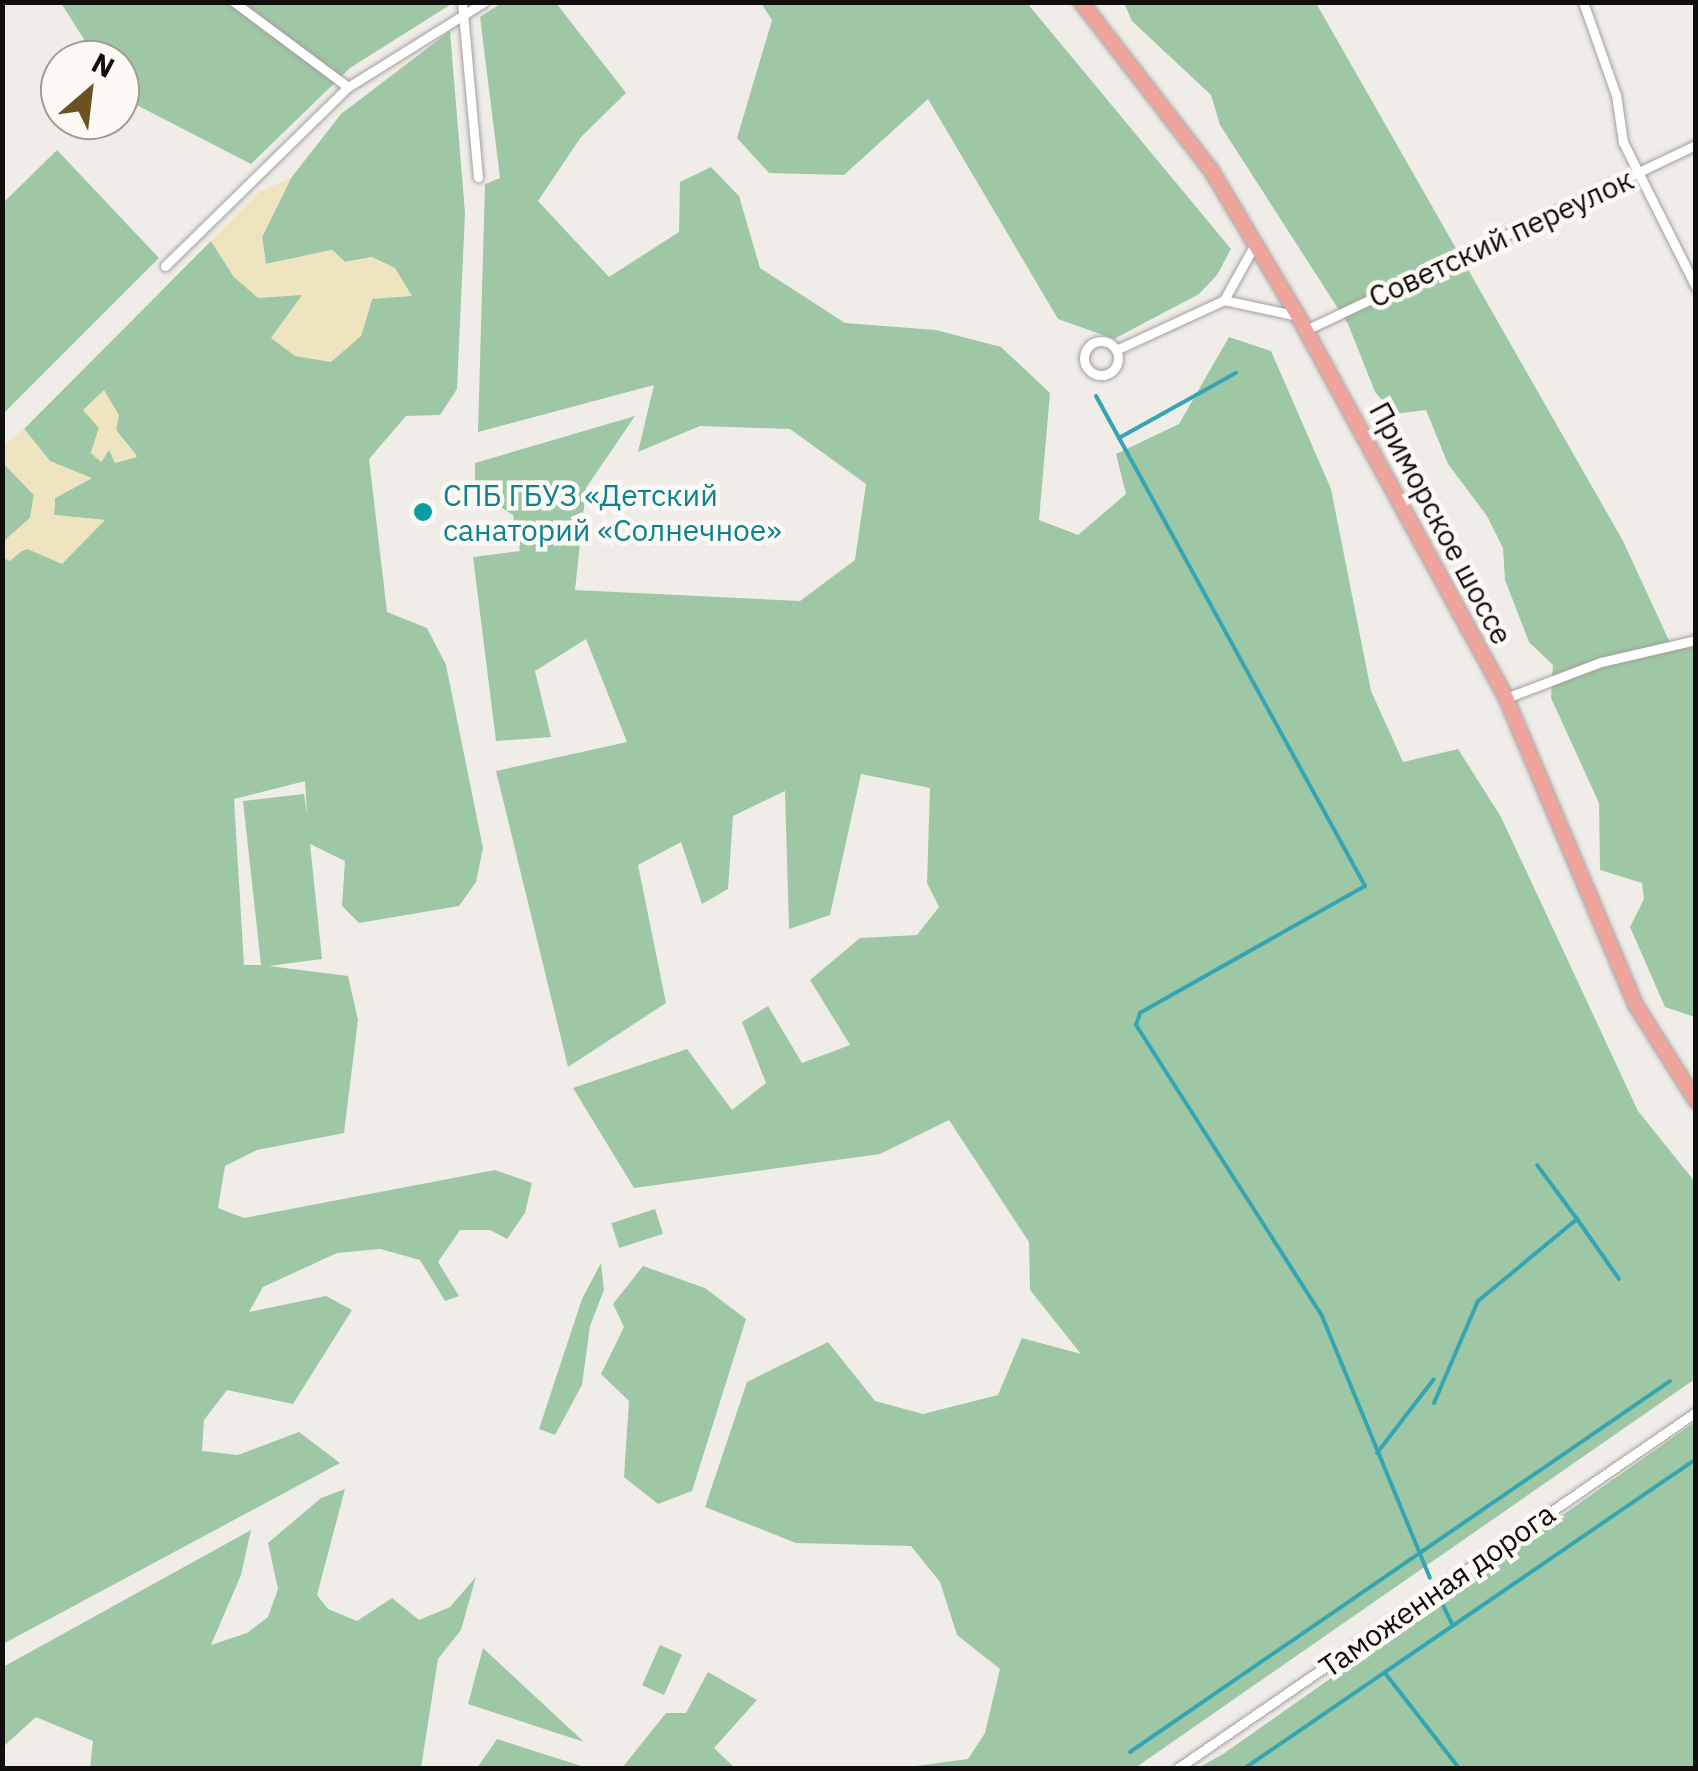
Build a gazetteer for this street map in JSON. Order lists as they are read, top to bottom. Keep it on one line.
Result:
{"streets":{"main road":["Приморское шоссе"],"street":["Советский переулок","Таможенная дорога"]},"crossings":[["Советский переулок","Приморское шоссе"]],"places":["СПБ ГБУЗ «Детский санаторий «Солнечное»"],"north":"top right"}
